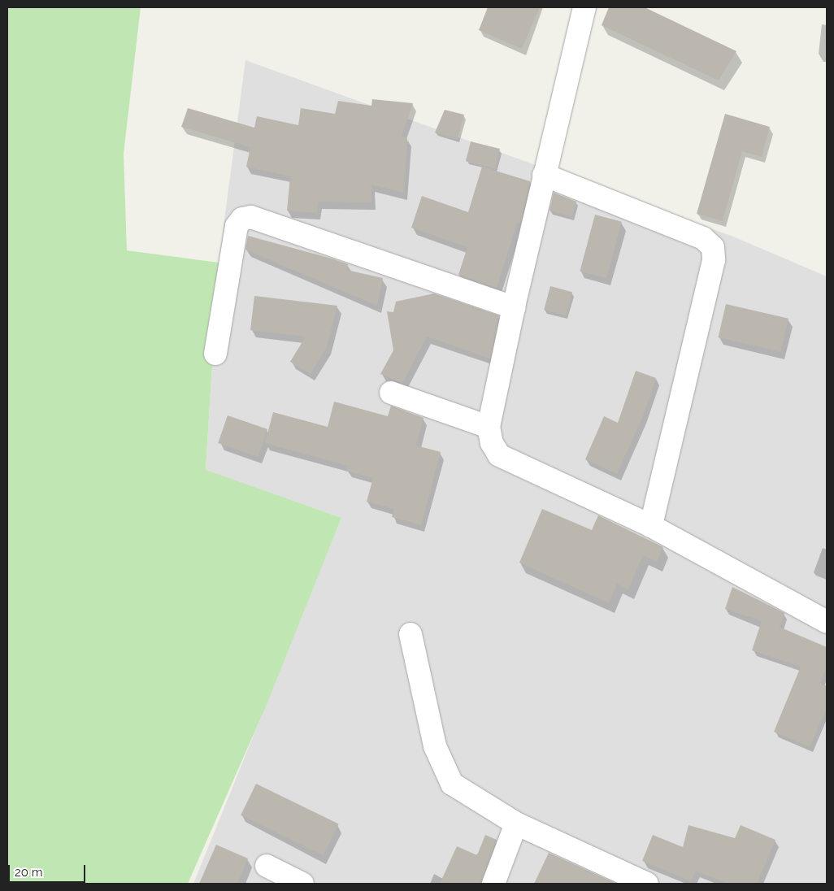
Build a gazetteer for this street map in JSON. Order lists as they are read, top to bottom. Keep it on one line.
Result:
{"scale_bar":"20 m"}
